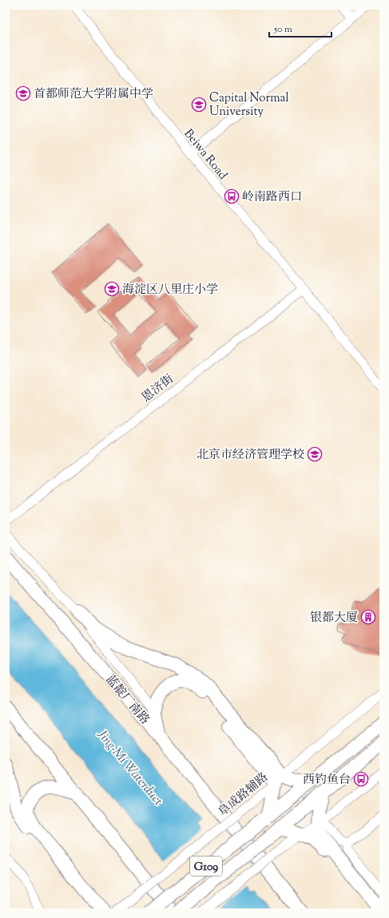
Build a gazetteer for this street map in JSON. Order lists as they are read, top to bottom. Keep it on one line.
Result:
{"streets":{"highway":["蓝靛厂南路","G109"],"street":["Beiwa Road","恩济街","阜成路辅路"]},"crossings":[["Beiwa Road","恩济街"]],"water":["Jing-Mi Waterduct"],"places":{"school or university":["首都师范大学附属中学","Capital Normal University","海淀区八里庄小学","北京市经济管理学校"],"bus stop":["岭南路西口","西钓鱼台"],"building":["银都大厦"]},"scale_bar":"50 m"}
